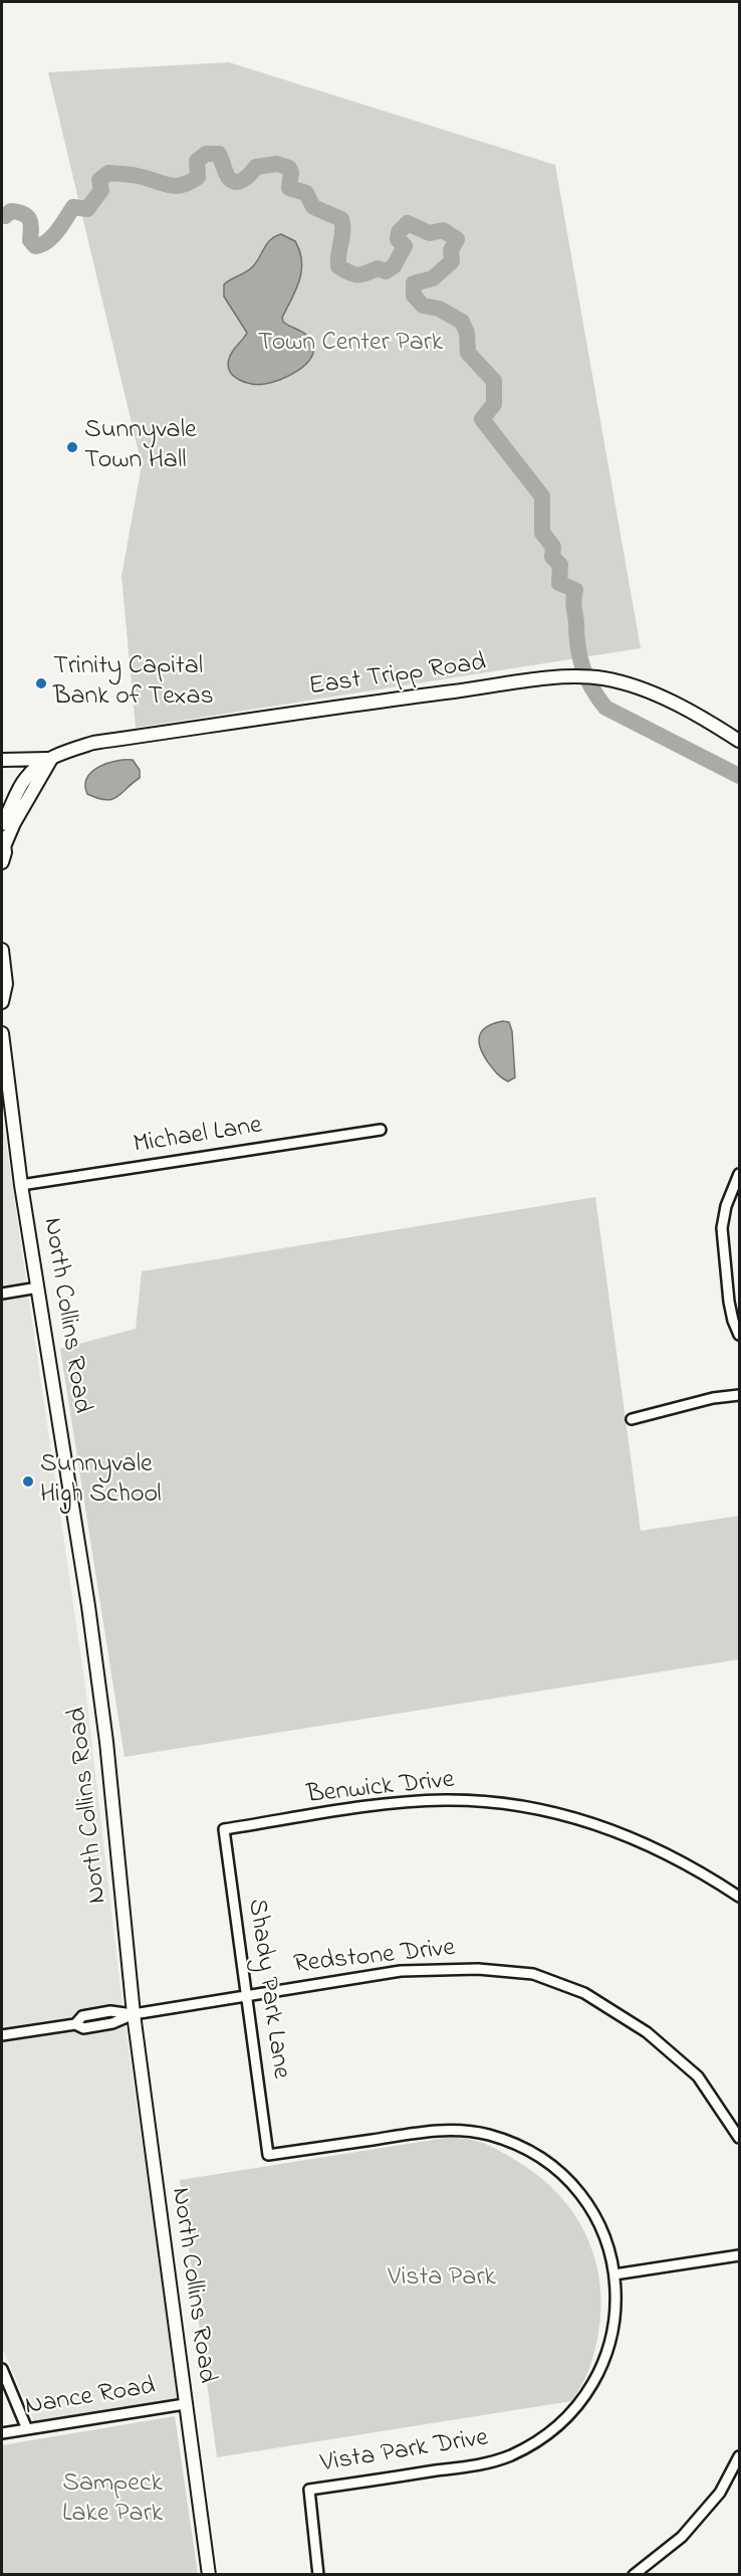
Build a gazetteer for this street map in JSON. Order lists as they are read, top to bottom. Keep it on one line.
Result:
{"streets":{"street":["East Tripp Road","Michael Lane","North Collins Road","Benwick Drive","Redstone Drive","Shady Park Lane","Nance Road","Vista Park Drive"]},"crossings":[["Michael Lane","North Collins Road"],["North Collins Road","Redstone Drive"],["North Collins Road","Nance Road"],["Benwick Drive","Shady Park Lane"],["Redstone Drive","Shady Park Lane"],["Shady Park Lane","Vista Park Drive"]],"parks":["Town Center Park","Vista Park","Sampeck Lake Park"],"places":["Sunnyvale Town Hall","Trinity Capital Bank of Texas","Sunnyvale High School"]}
